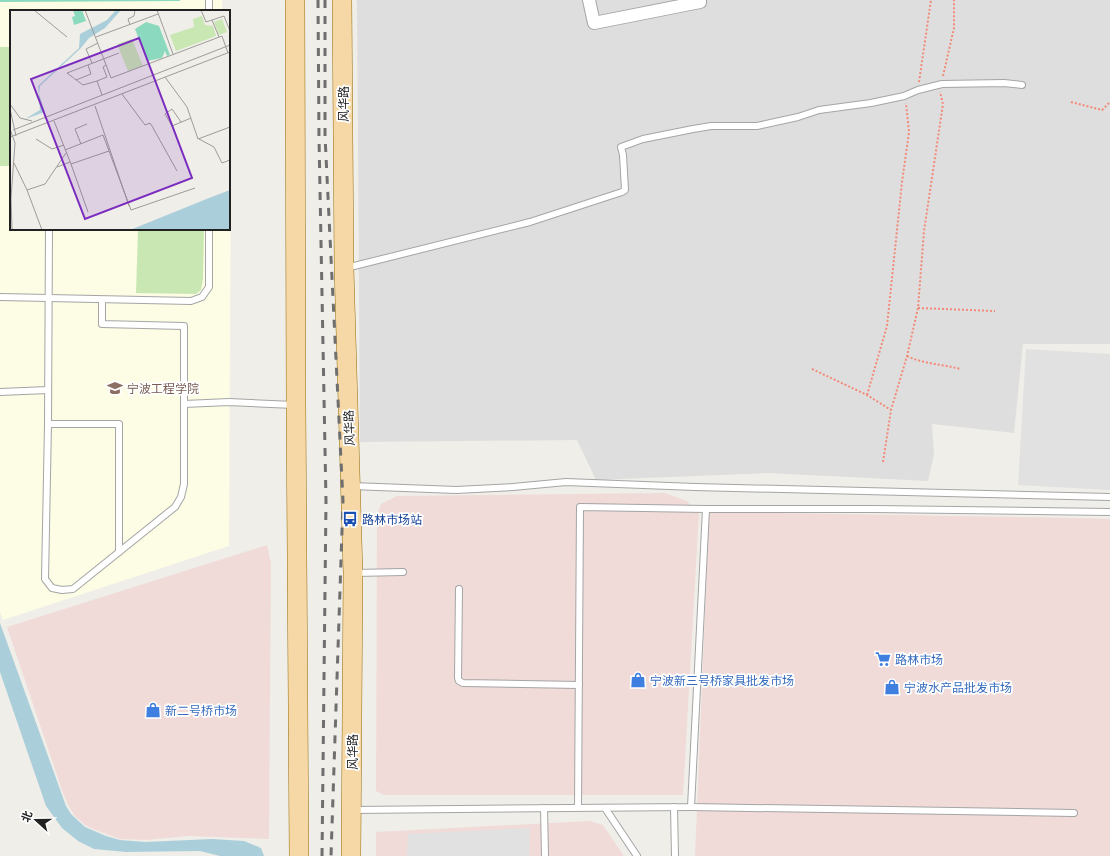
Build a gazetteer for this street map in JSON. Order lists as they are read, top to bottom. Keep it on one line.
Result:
{"streets":{"main road":["风华路"]},"places":{"school or university":["宁波工程学院"],"bus stop":["路林市场站"],"supermarket":["路林市场"],"shop":["宁波新三号桥家具批发市场","宁波水产品批发市场","新二号桥市场"]},"north":"left"}
